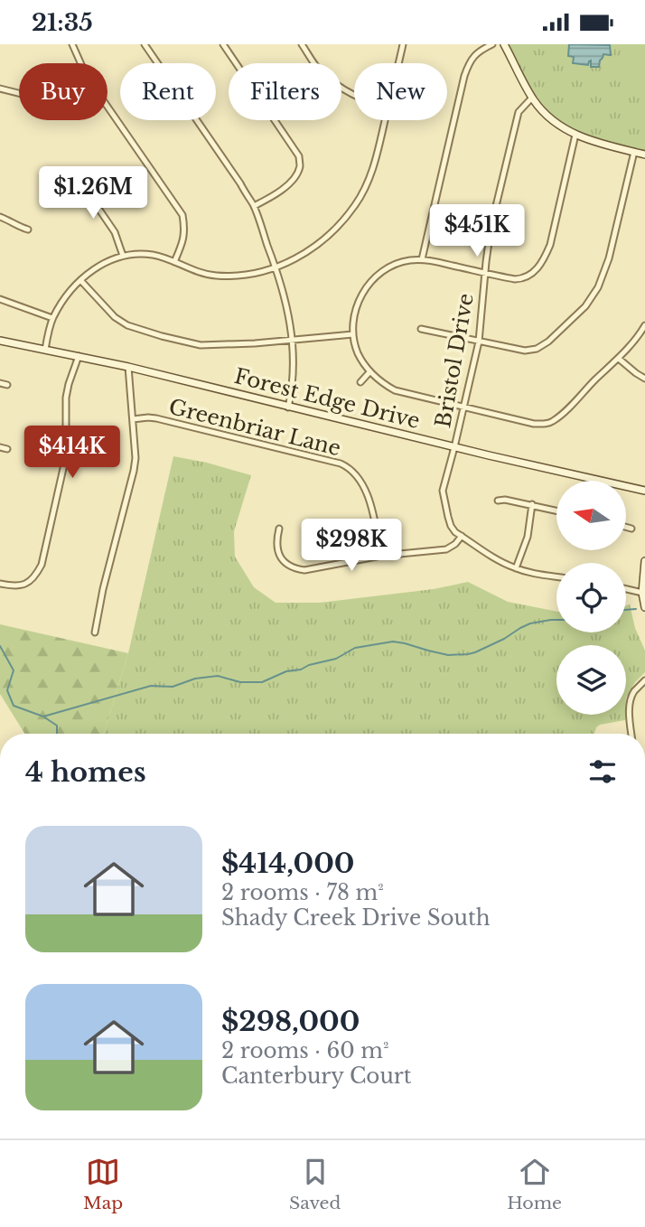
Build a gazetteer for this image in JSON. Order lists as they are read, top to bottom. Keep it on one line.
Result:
{"streets":{"street":["Bristol Drive","Forest Edge Drive","Greenbriar Lane"]},"crossings":[["Bristol Drive","Forest Edge Drive"]],"north":"left","page":{"status":"21:35","chip":["Buy","Rent","Filters","New"],"price":["$1.26M","$451K","$414K","$298K"],"heading":"4 homes","list":[{"name":"$414,000","note":"2 rooms · 78 m² · Shady Creek Drive South"},{"name":"$298,000","note":"2 rooms · 60 m² · Canterbury Court"}],"tabs":["Map","Saved","Home"]}}
